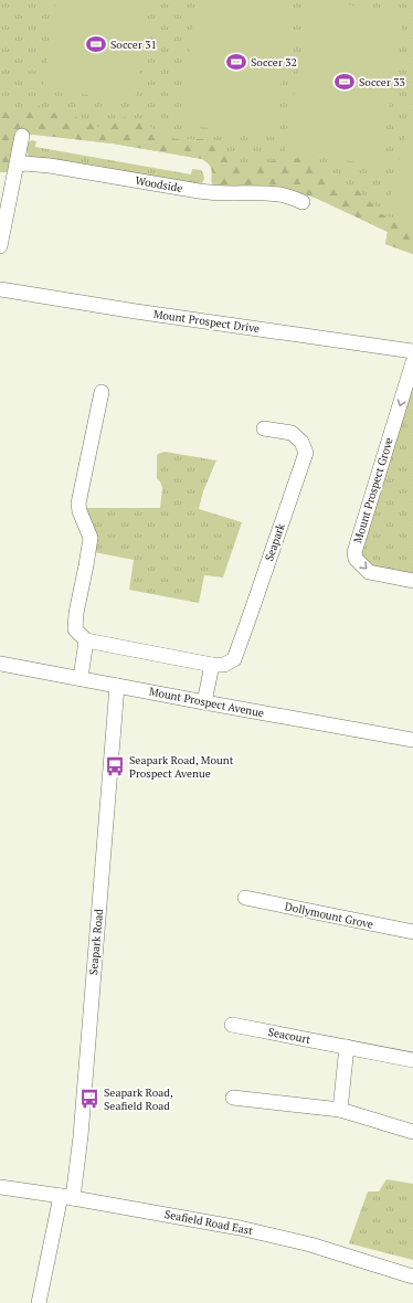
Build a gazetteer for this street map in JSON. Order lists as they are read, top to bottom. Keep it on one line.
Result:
{"streets":{"street":["Woodside","Mount Prospect Drive","Mount Prospect Grove","Seapark","Mount Prospect Avenue","Dollymount Grove","Seapark Road","Seacourt","Seafield Road East"]},"crossings":[["Mount Prospect Avenue","Seapark Road"],["Seapark Road","Seafield Road East"]],"one_way":["Mount Prospect Grove"],"places":{"sports":["Soccer 31","Soccer 32","Soccer 33"],"bus stop":["Seapark Road, Mount Prospect Avenue","Seapark Road, Seafield Road"]}}
